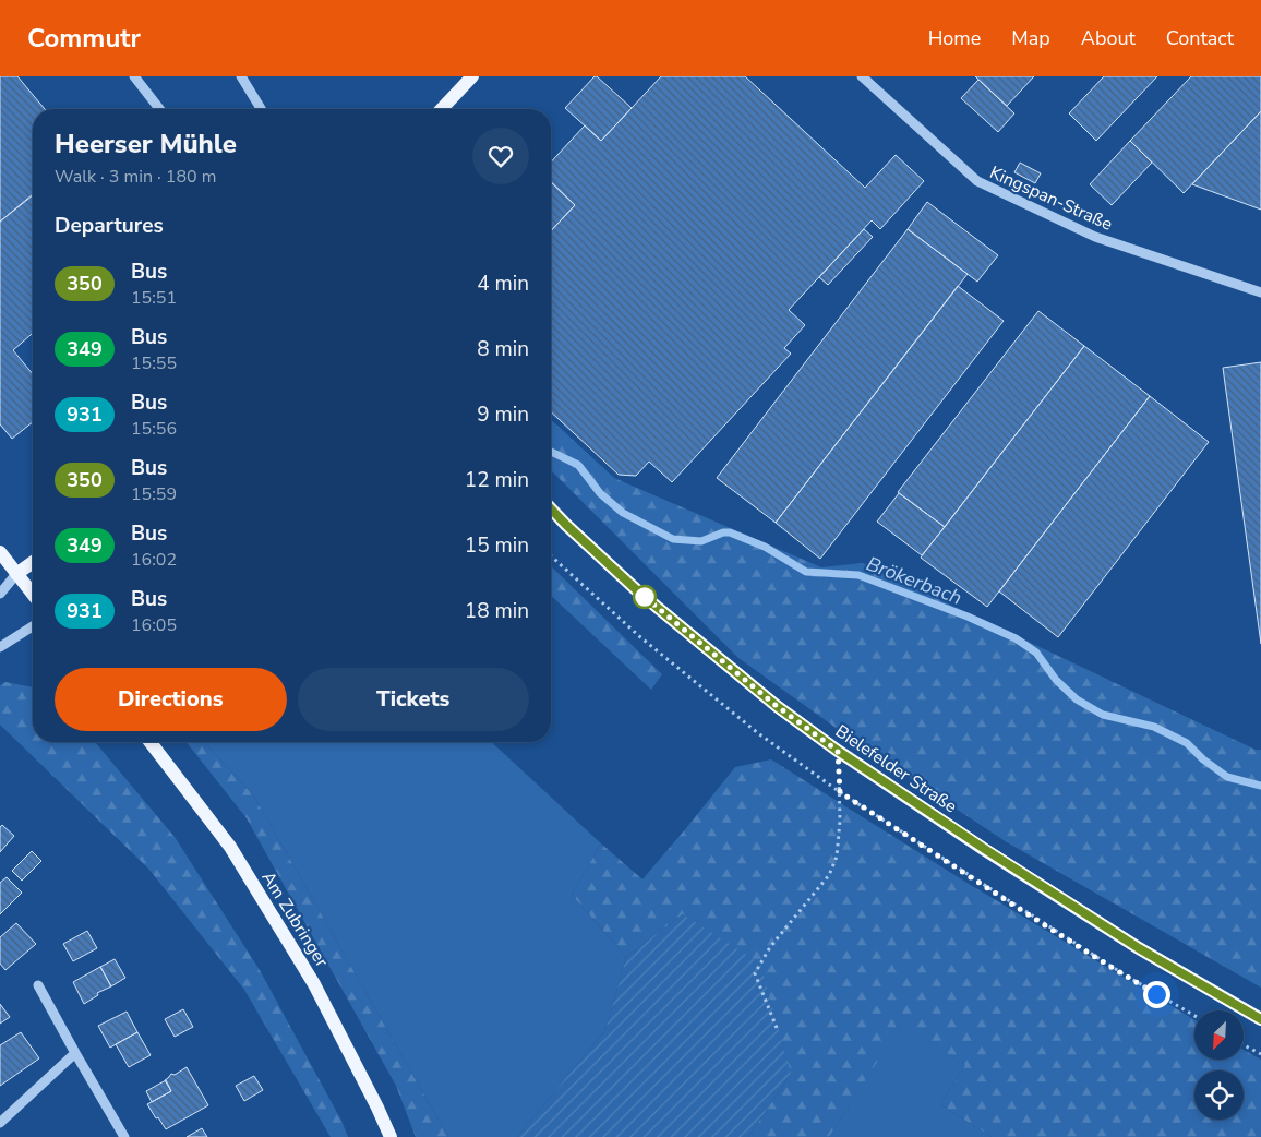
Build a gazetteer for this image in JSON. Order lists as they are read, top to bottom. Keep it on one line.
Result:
{"streets":{"main road":["Bielefelder Straße","Am Zubringer"],"street":["Kingspan-Straße"]},"water":["Brökerbach"],"lines":["bus line 350"],"north":"bottom left","page":{"header":"Commutr","nav":["Home","Map","About","Contact"],"heading":[["Heerser Mühle","Walk · 3 min · 180 m"],"Departures"],"list":[{"mark":"350","name":"Bus","note":"15:51","value":"4 min"},{"mark":"349","name":"Bus","note":"15:55","value":"8 min"},{"mark":"931","name":"Bus","note":"15:56","value":"9 min"},{"mark":"350","name":"Bus","note":"15:59","value":"12 min"},{"mark":"349","name":"Bus","note":"16:02","value":"15 min"},{"mark":"931","name":"Bus","note":"16:05","value":"18 min"}],"buttons":["Directions","Tickets"]}}
